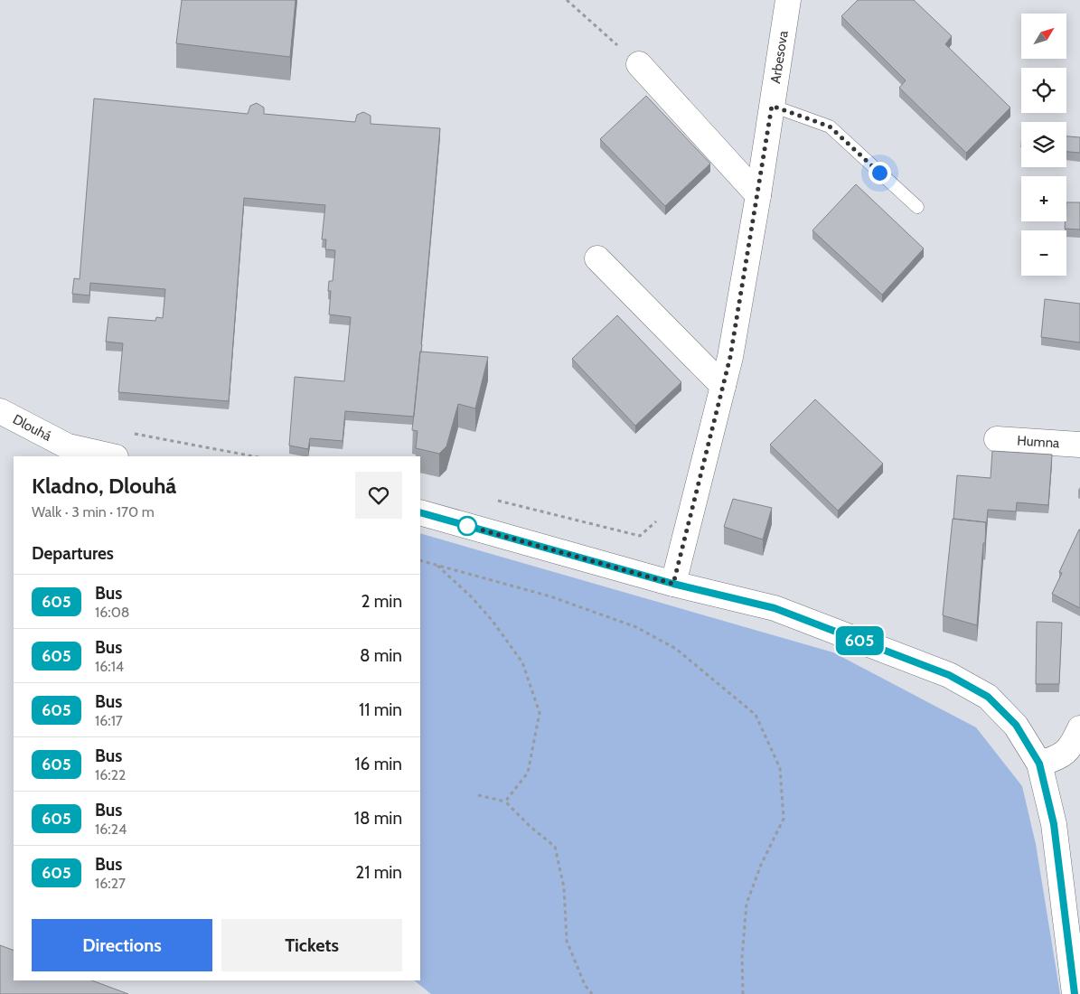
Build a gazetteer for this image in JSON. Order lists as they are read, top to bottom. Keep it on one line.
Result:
{"streets":{"street":["Arbesova","Dlouhá","Humna"]},"lines":["bus line 605"],"north":"top right","page":{"on_map":"605","map_buttons":["+","−"],"heading":[["Kladno, Dlouhá","Walk · 3 min · 170 m"],"Departures"],"list":[{"mark":"605","name":"Bus","note":"16:08","value":"2 min"},{"mark":"605","name":"Bus","note":"16:14","value":"8 min"},{"mark":"605","name":"Bus","note":"16:17","value":"11 min"},{"mark":"605","name":"Bus","note":"16:22","value":"16 min"},{"mark":"605","name":"Bus","note":"16:24","value":"18 min"},{"mark":"605","name":"Bus","note":"16:27","value":"21 min"}],"buttons":["Directions","Tickets"]}}
